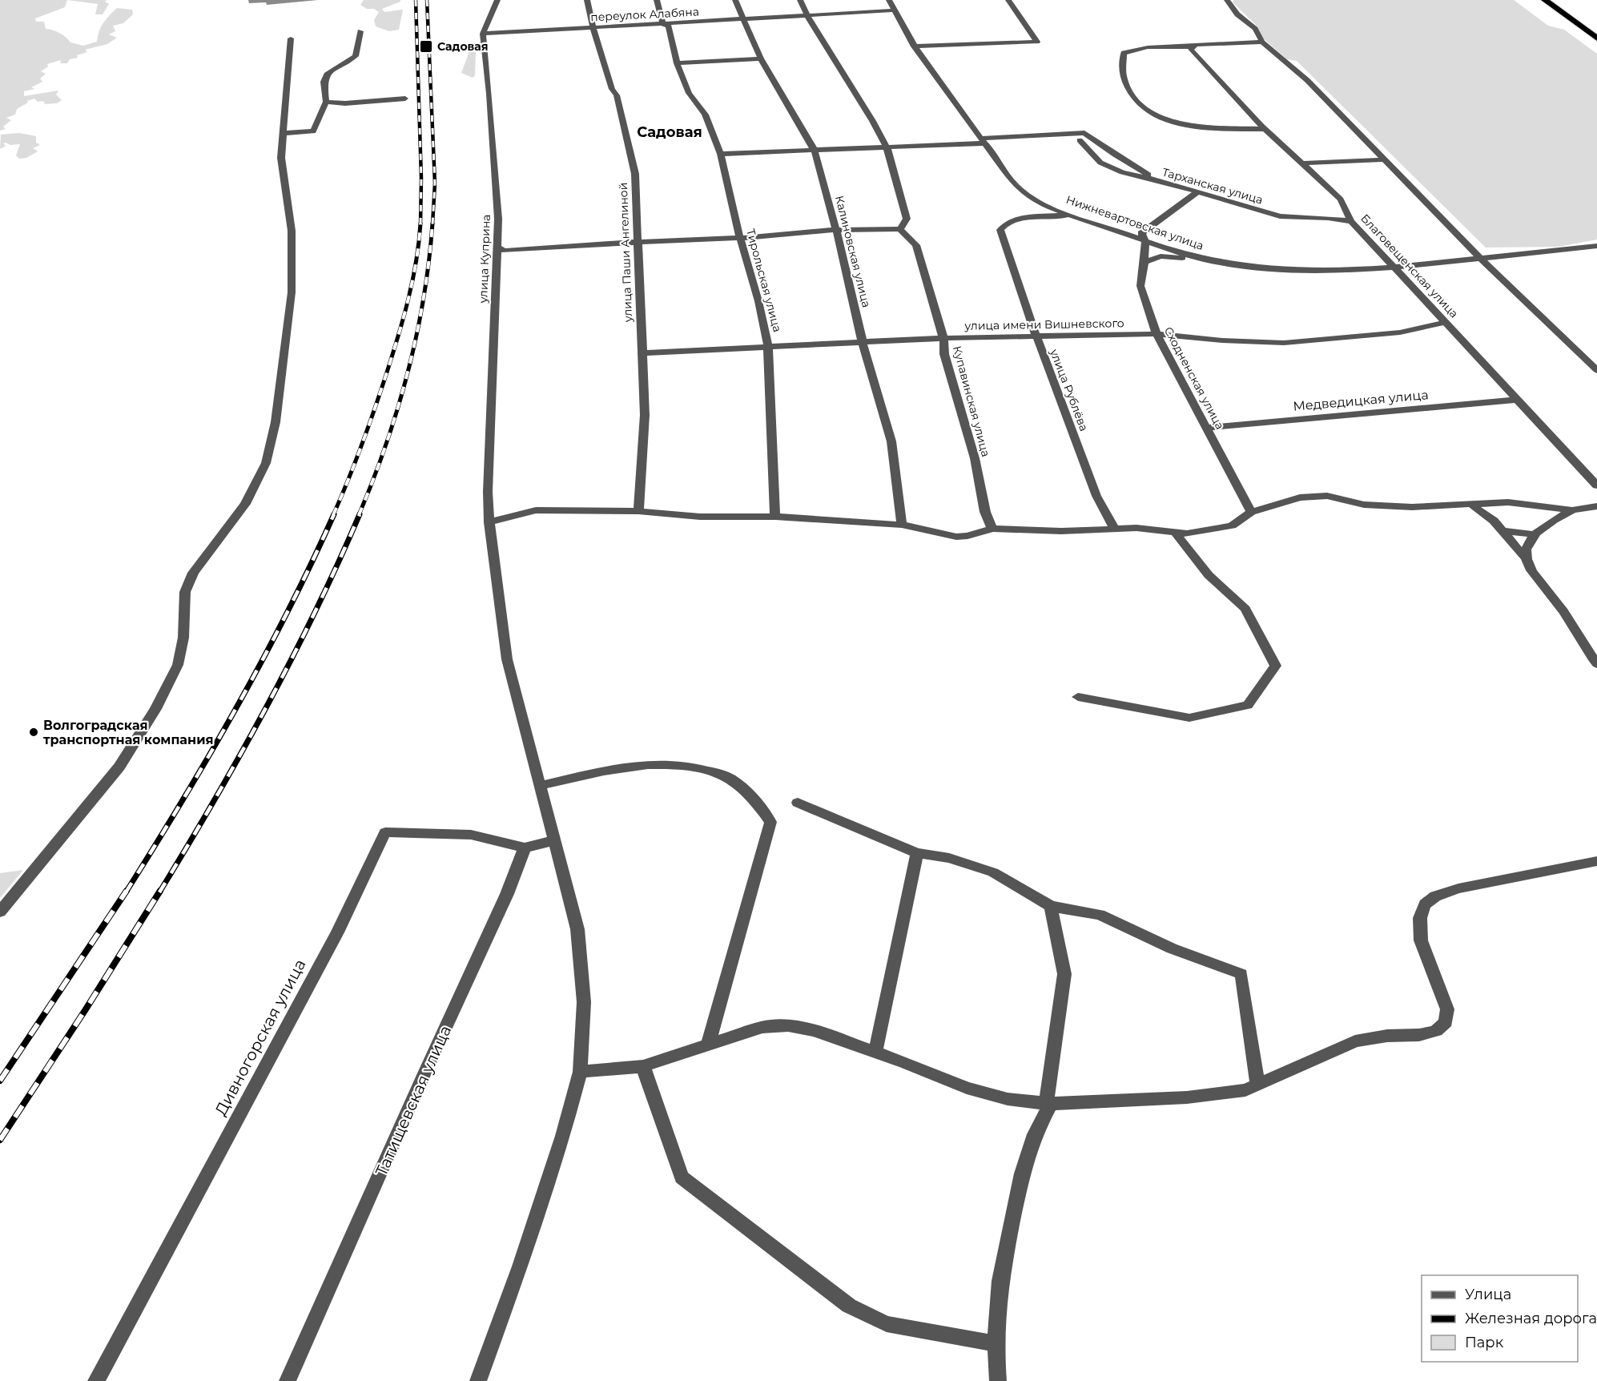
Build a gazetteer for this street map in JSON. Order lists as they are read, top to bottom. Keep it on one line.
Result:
{"streets":{"street":["переулок Алабяна","Тарханская улица","Нижневартовская улица","Калиновская улица","улица Паши Ангелиной","улица Куприна","Благовещенская улица","Тирольская улица","улица имени Вишневского","Сходненская улица","улица Рублёва","Медведицкая улица","Купавинская улица","Дивногорская улица","Татищевская улица"]},"crossings":[["переулок Алабяна","Нижневартовская улица"],["переулок Алабяна","Калиновская улица"],["переулок Алабяна","улица Паши Ангелиной"],["переулок Алабяна","улица Куприна"],["переулок Алабяна","Тирольская улица"],["Тарханская улица","Благовещенская улица"],["Тарханская улица","Сходненская улица"],["Нижневартовская улица","Благовещенская улица"],["Нижневартовская улица","Сходненская улица"],["Нижневартовская улица","улица Рублёва"],["Калиновская улица","улица имени Вишневского"],["улица Паши Ангелиной","улица имени Вишневского"],["Благовещенская улица","улица имени Вишневского"],["Благовещенская улица","Медведицкая улица"],["Тирольская улица","улица имени Вишневского"],["улица имени Вишневского","Сходненская улица"],["улица имени Вишневского","улица Рублёва"],["улица имени Вишневского","Купавинская улица"],["Сходненская улица","Медведицкая улица"],["Дивногорская улица","Татищевская улица"]],"districts":["Садовая"],"places":{"transit":["Садовая"],"other":["Волгоградская транспортная компания"]},"legend":["Улица","Железная дорога","Парк"]}
